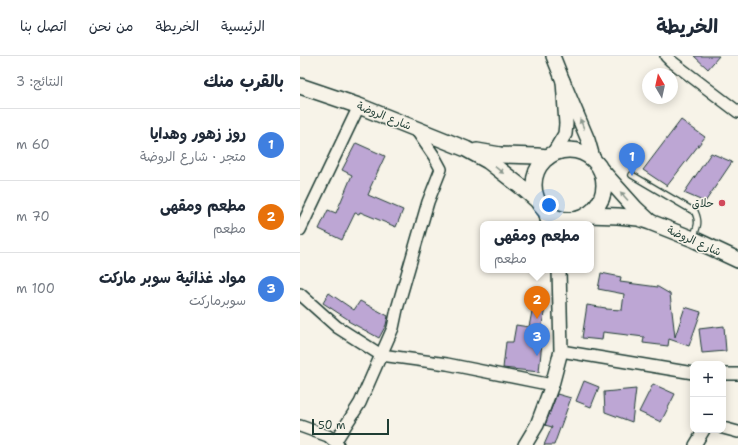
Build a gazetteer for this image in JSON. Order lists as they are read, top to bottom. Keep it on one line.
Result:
{"streets":{"main road":["شارع الروضة"]},"places":["حلاق"],"scale_bar":"50 m","north":"top","page":{"header":"الخريطة","nav":["الرئيسية","الخريطة","من نحن","اتصل بنا"],"heading":["بالقرب منك","النتائج: 3"],"list":[{"mark":"1","name":"روز زهور وهدايا","note":"متجر · شارع الروضة","value":"60 m"},{"mark":"2","name":"مطعم ومقهى","note":"مطعم","value":"70 m"},{"mark":"3","name":"مواد غذائية سوبر ماركت","note":"سوبرماركت","value":"100 m"}],"pins":["1","2","3"],"popup":["مطعم ومقهى","مطعم"],"map_buttons":["+","−"],"scale":"50 m"}}
